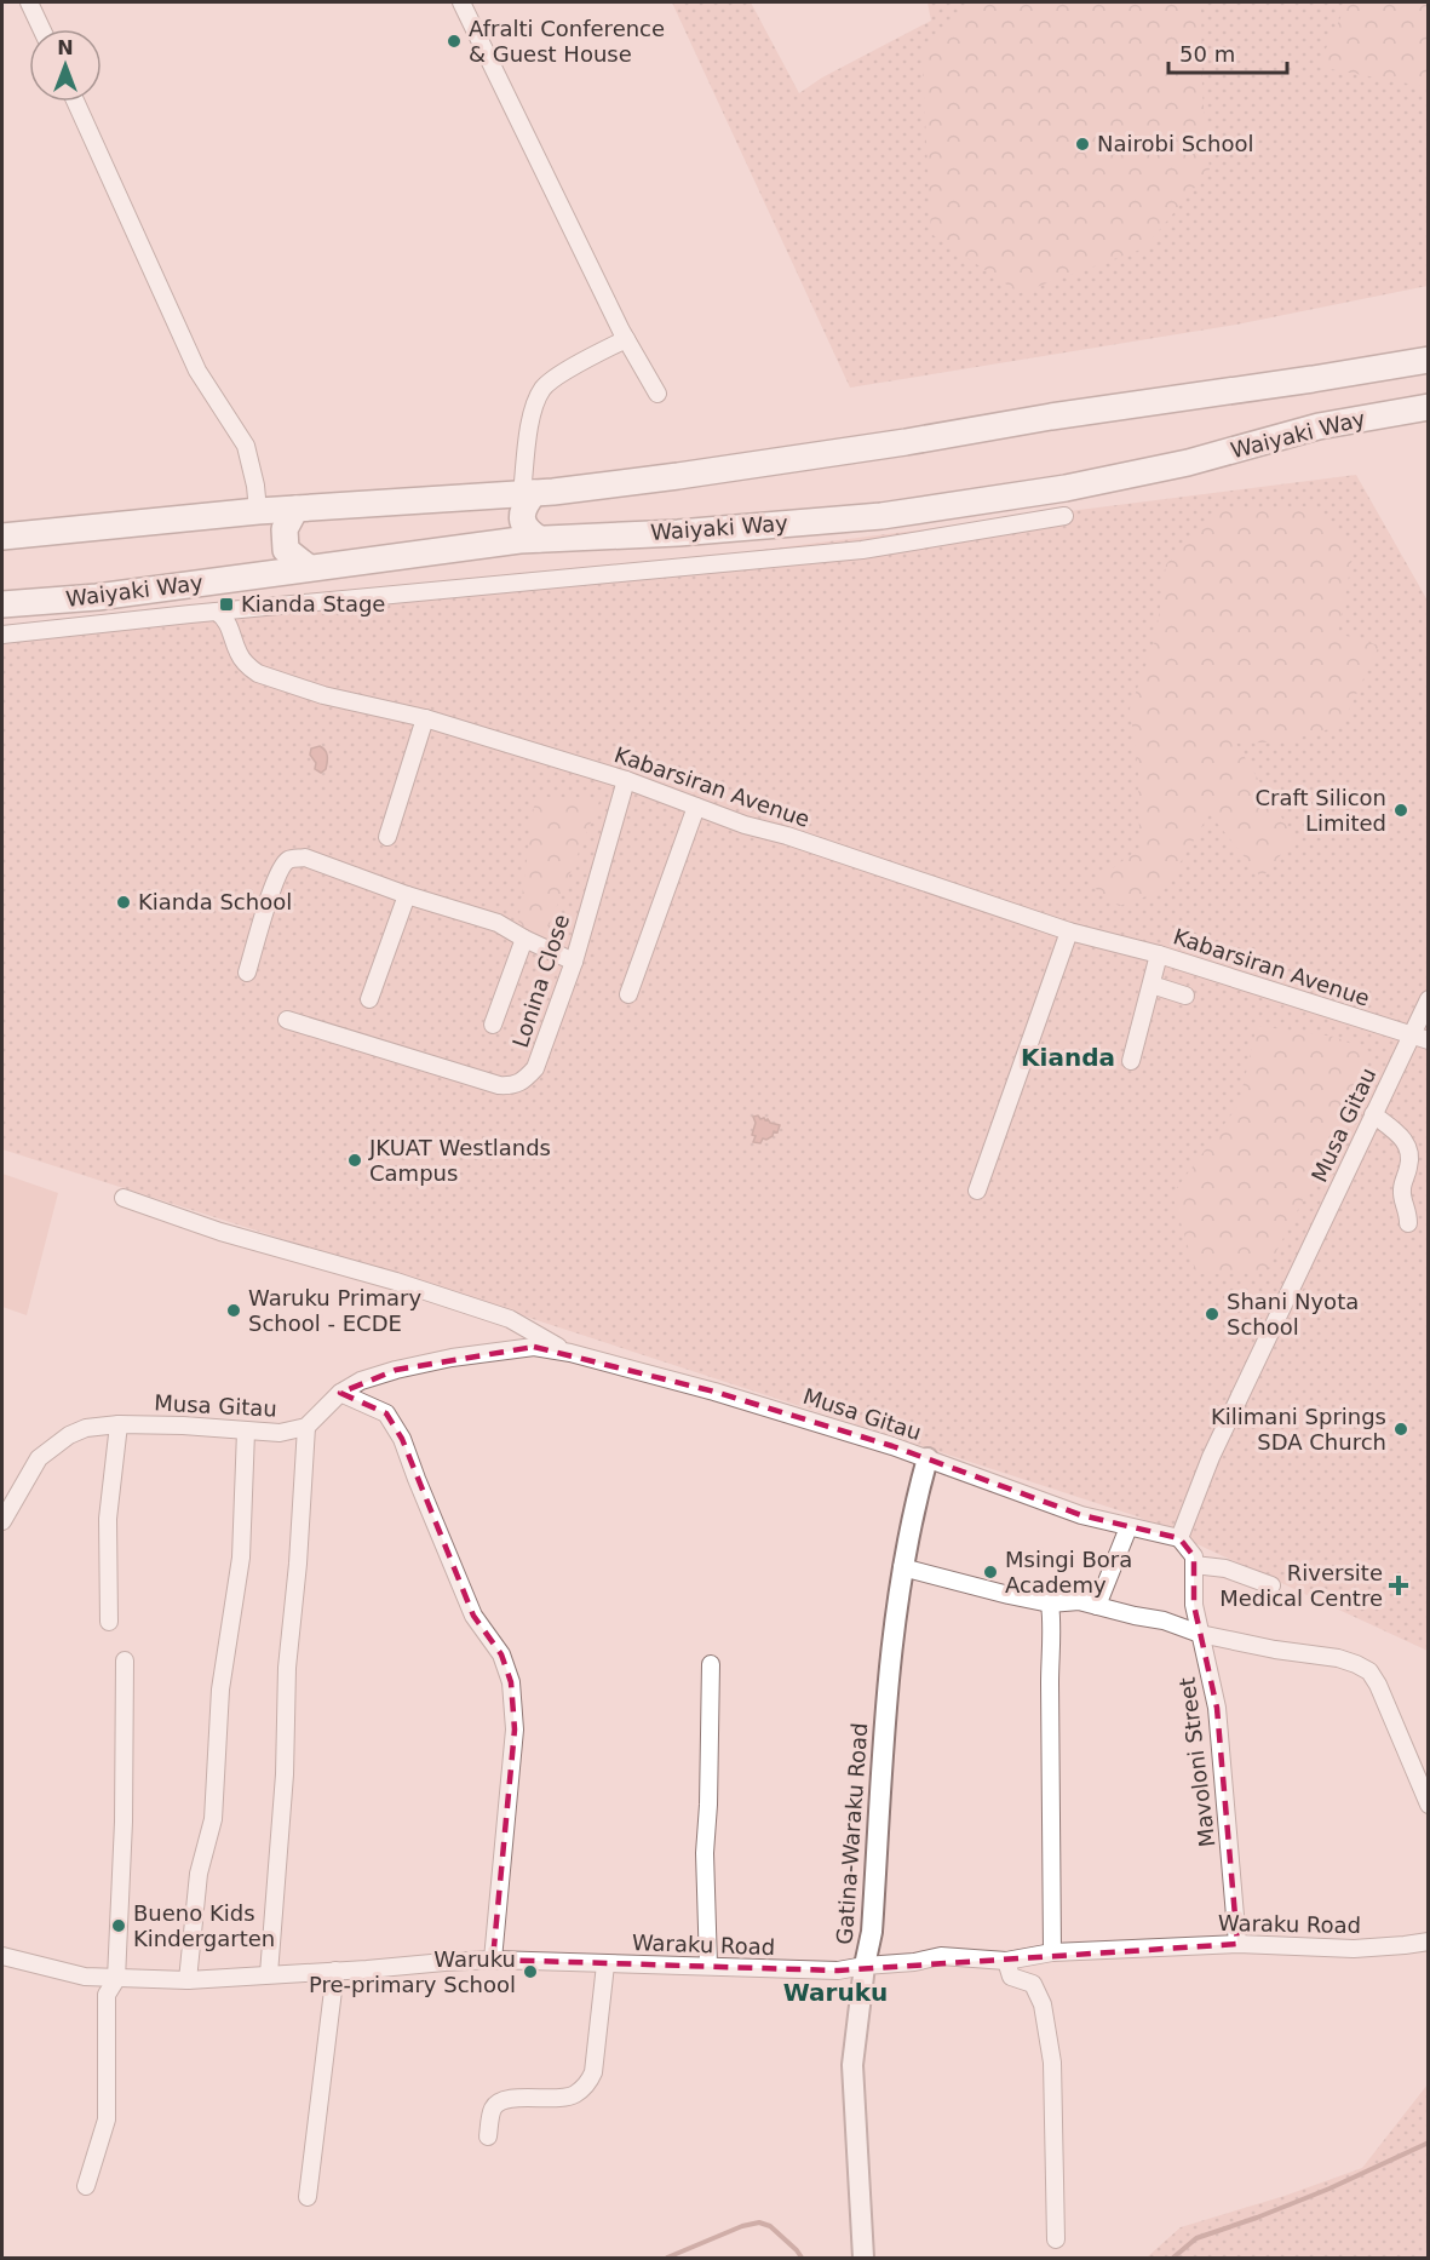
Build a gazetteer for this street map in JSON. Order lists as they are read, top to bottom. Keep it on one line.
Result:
{"streets":{"highway":["Waiyaki Way"],"street":["Kabarsiran Avenue","Lonina Close","Musa Gitau","Mavoloni Street","Gatina-Waraku Road","Waraku Road"]},"crossings":[["Kabarsiran Avenue","Lonina Close"],["Kabarsiran Avenue","Musa Gitau"],["Musa Gitau","Mavoloni Street"],["Musa Gitau","Gatina-Waraku Road"],["Mavoloni Street","Waraku Road"],["Gatina-Waraku Road","Waraku Road"]],"districts":["Kianda","Waruku"],"places":{"other":["Afralti Conference & Guest House","Nairobi School","Craft Silicon Limited","Kianda School","JKUAT Westlands Campus","Waruku Primary School - ECDE","Shani Nyota School","Kilimani Springs SDA Church","Msingi Bora Academy","Bueno Kids Kindergarten","Waruku Pre-primary School"],"transit":["Kianda Stage"],"health":["Riversite Medical Centre"]},"scale_bar":"50 m","north":"top"}
